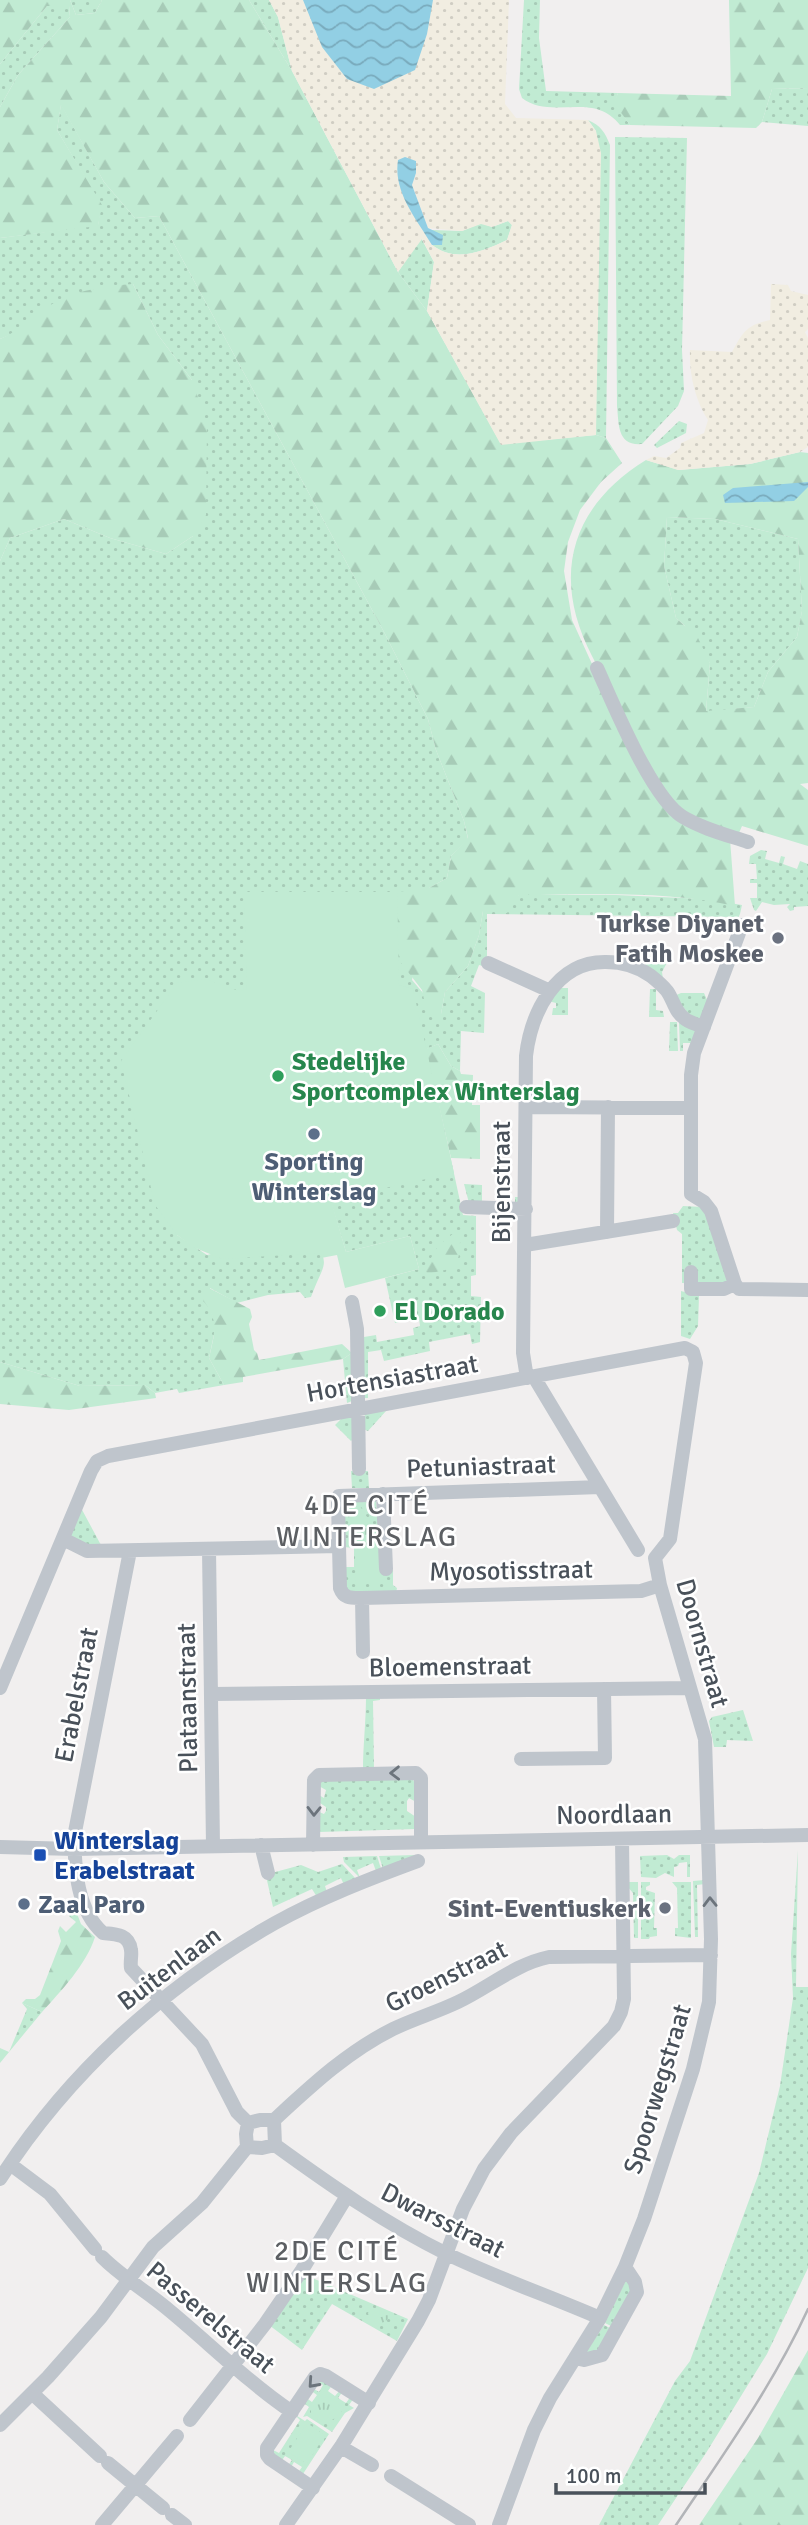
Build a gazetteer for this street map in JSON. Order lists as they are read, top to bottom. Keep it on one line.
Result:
{"streets":{"street":["Bijenstraat","Hortensiastraat","Petuniastraat","Myosotisstraat","Doornstraat","Bloemenstraat","Erabelstraat","Plataanstraat","Noordlaan","Buitenlaan","Groenstraat","Spoorwegstraat","Dwarsstraat","Passerelstraat"]},"crossings":[["Bijenstraat","Hortensiastraat"],["Bijenstraat","Petuniastraat"],["Hortensiastraat","Doornstraat"],["Myosotisstraat","Doornstraat"],["Doornstraat","Bloemenstraat"],["Doornstraat","Noordlaan"],["Doornstraat","Spoorwegstraat"],["Bloemenstraat","Plataanstraat"],["Erabelstraat","Noordlaan"],["Plataanstraat","Noordlaan"],["Noordlaan","Spoorwegstraat"],["Buitenlaan","Passerelstraat"],["Groenstraat","Spoorwegstraat"],["Spoorwegstraat","Dwarsstraat"]],"districts":["4DE CITÉ WINTERSLAG","2DE CITÉ WINTERSLAG"],"places":{"other":["Turkse Diyanet Fatih Moskee","Stedelijke Sportcomplex Winterslag","Sporting Winterslag","El Dorado","Zaal Paro","Sint-Eventiuskerk"],"transit":["Winterslag Erabelstraat"]},"scale_bar":"100 m"}
